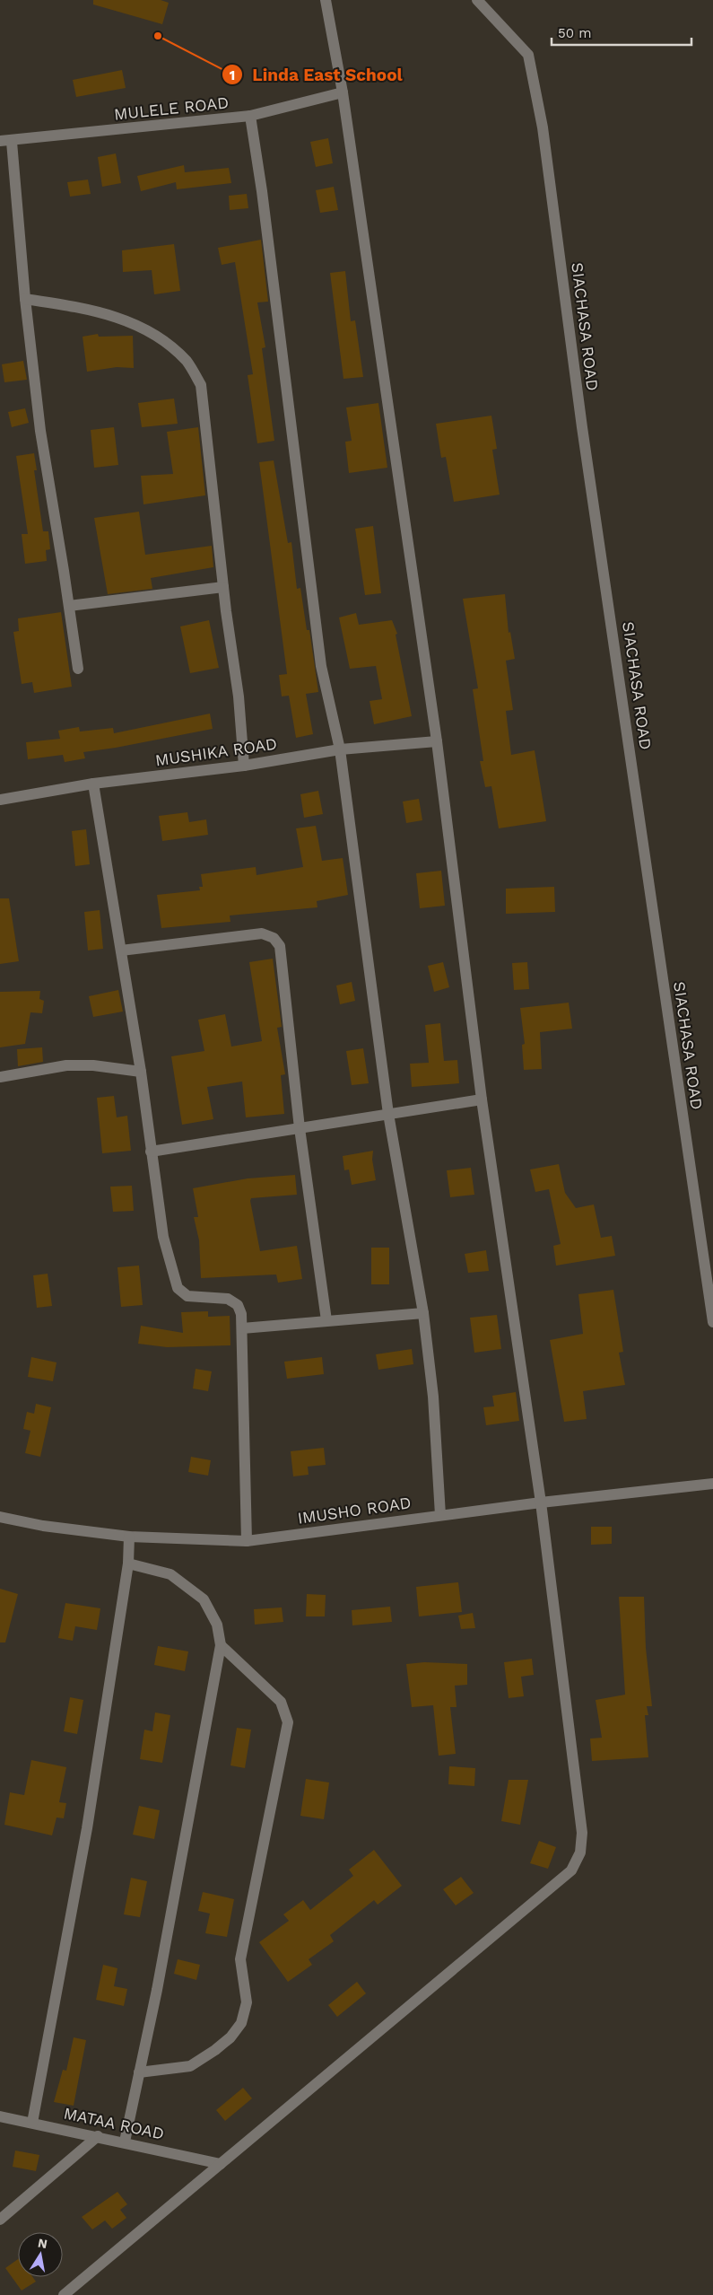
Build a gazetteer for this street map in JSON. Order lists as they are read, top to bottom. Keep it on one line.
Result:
{"streets":{"street":["MULELE ROAD","SIACHASA ROAD","MUSHIKA ROAD","IMUSHO ROAD","MATAA ROAD"]},"places":["Linda East School"],"scale_bar":"50 m","north":"top"}
